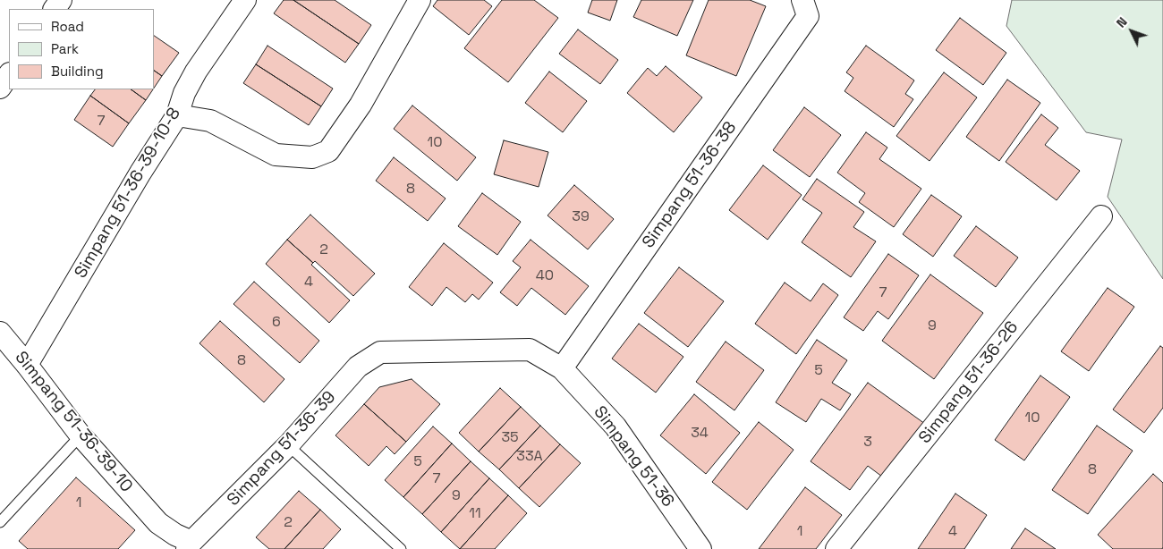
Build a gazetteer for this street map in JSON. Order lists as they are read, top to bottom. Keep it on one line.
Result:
{"streets":{"street":["Simpang 51-36-38","Simpang 51-36-39-10-8","Simpang 51-36-26","Simpang 51-36-39-10","Simpang 51-36-39","Simpang 51-36"]},"crossings":[["Simpang 51-36-38","Simpang 51-36"],["Simpang 51-36-39-10-8","Simpang 51-36-39-10"],["Simpang 51-36-39-10","Simpang 51-36-39"],["Simpang 51-36-39","Simpang 51-36"]],"house_numbers":["7","10","8","39","2","40","4","7","6","9","8","5","10","34","35","3","33A","5","8","7","9","1","11","2","1","4"],"legend":["Road","Park","Building"],"north":"top left"}
